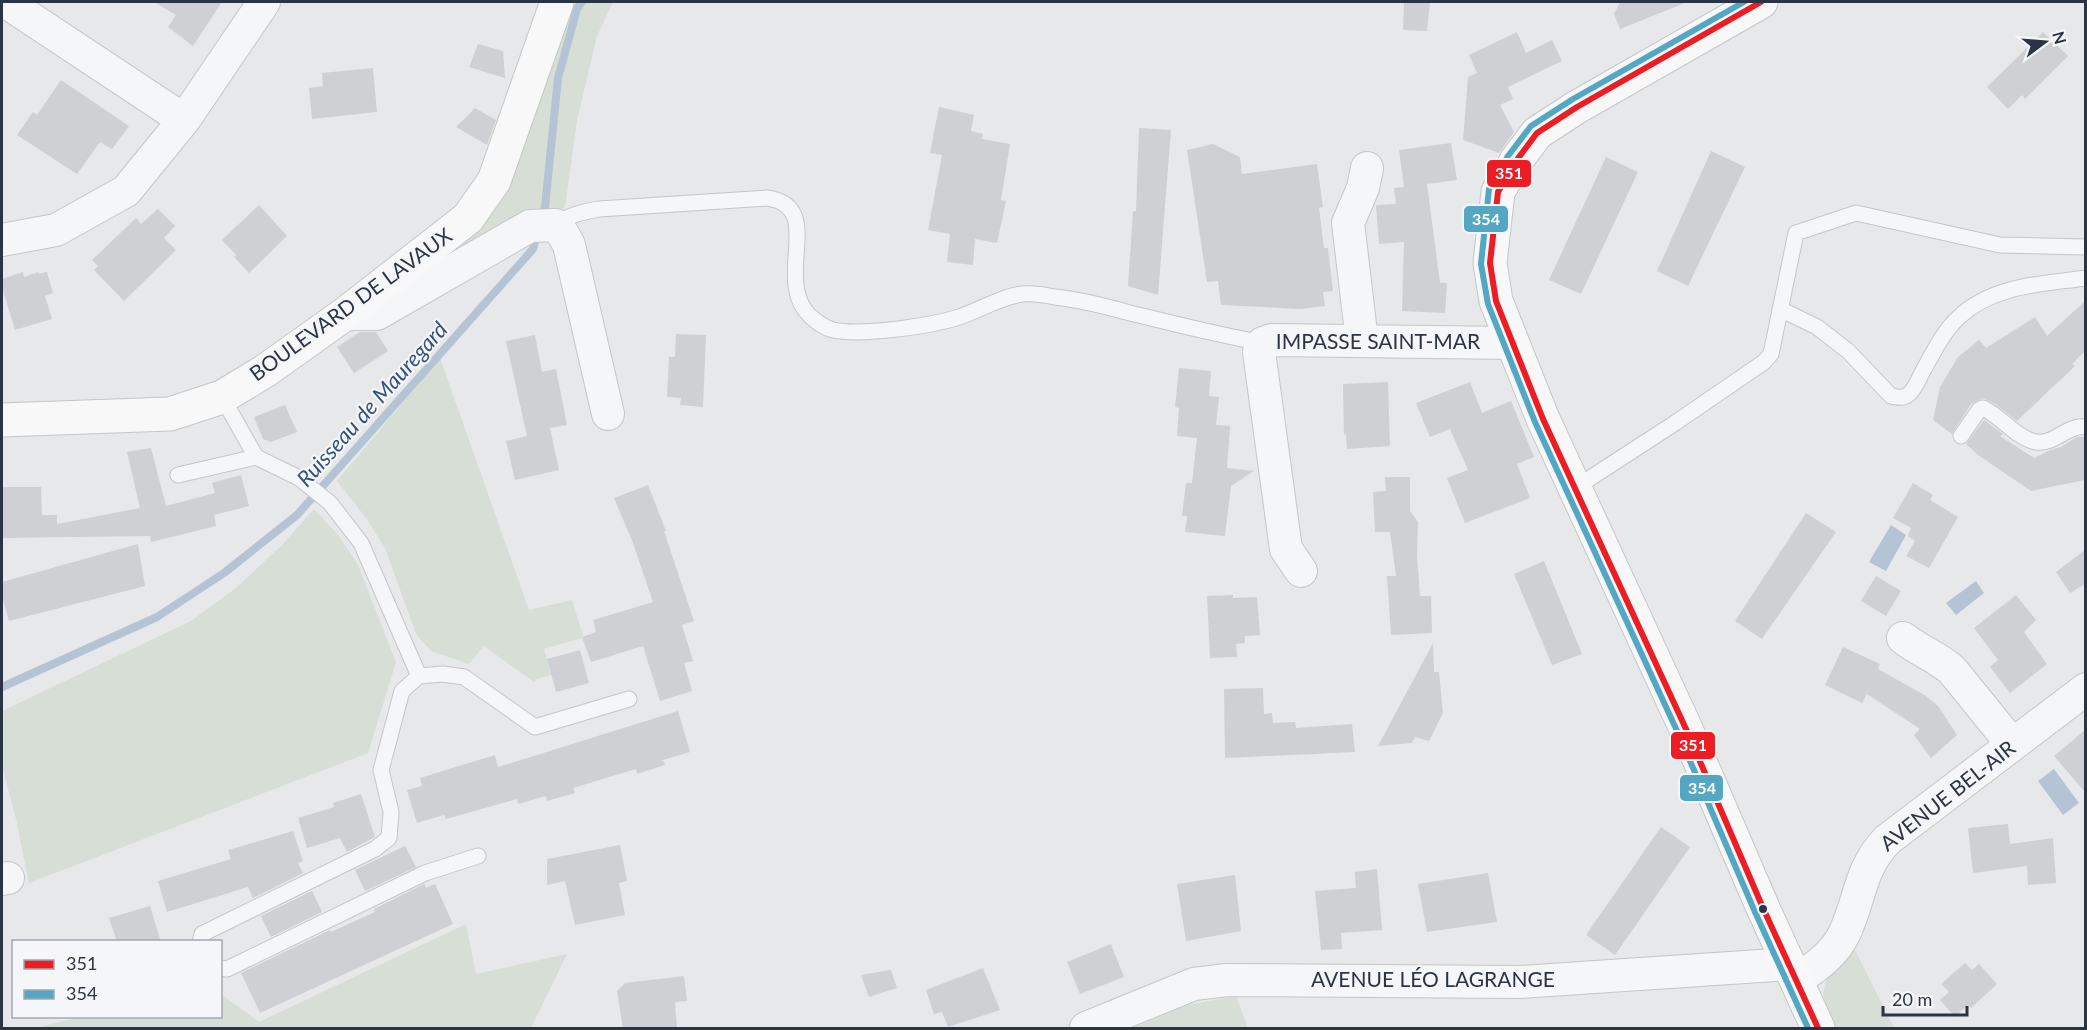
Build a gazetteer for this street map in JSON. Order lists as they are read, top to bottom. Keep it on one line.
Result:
{"streets":{"street":["BOULEVARD DE LAVAUX","IMPASSE SAINT-MAR","AVENUE BEL-AIR","AVENUE LÉO LAGRANGE"]},"crossings":[["AVENUE BEL-AIR","AVENUE LÉO LAGRANGE"]],"water":["Ruisseau de Mauregard"],"lines":["transit line 351","transit line 354"],"legend":["351","354"],"scale_bar":"20 m","north":"right"}
